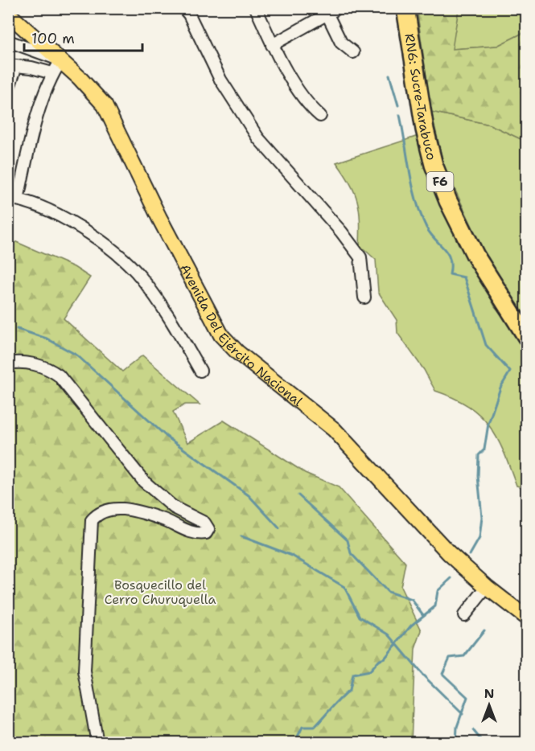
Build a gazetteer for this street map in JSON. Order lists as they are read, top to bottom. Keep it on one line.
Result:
{"streets":{"highway":["RN6: Sucre-Tarabuco","F6"],"main road":["Avenida Del Ejército Nacional"]},"parks":["Bosquecillo del Cerro Churuquella"],"scale_bar":"100 m","north":"top"}
